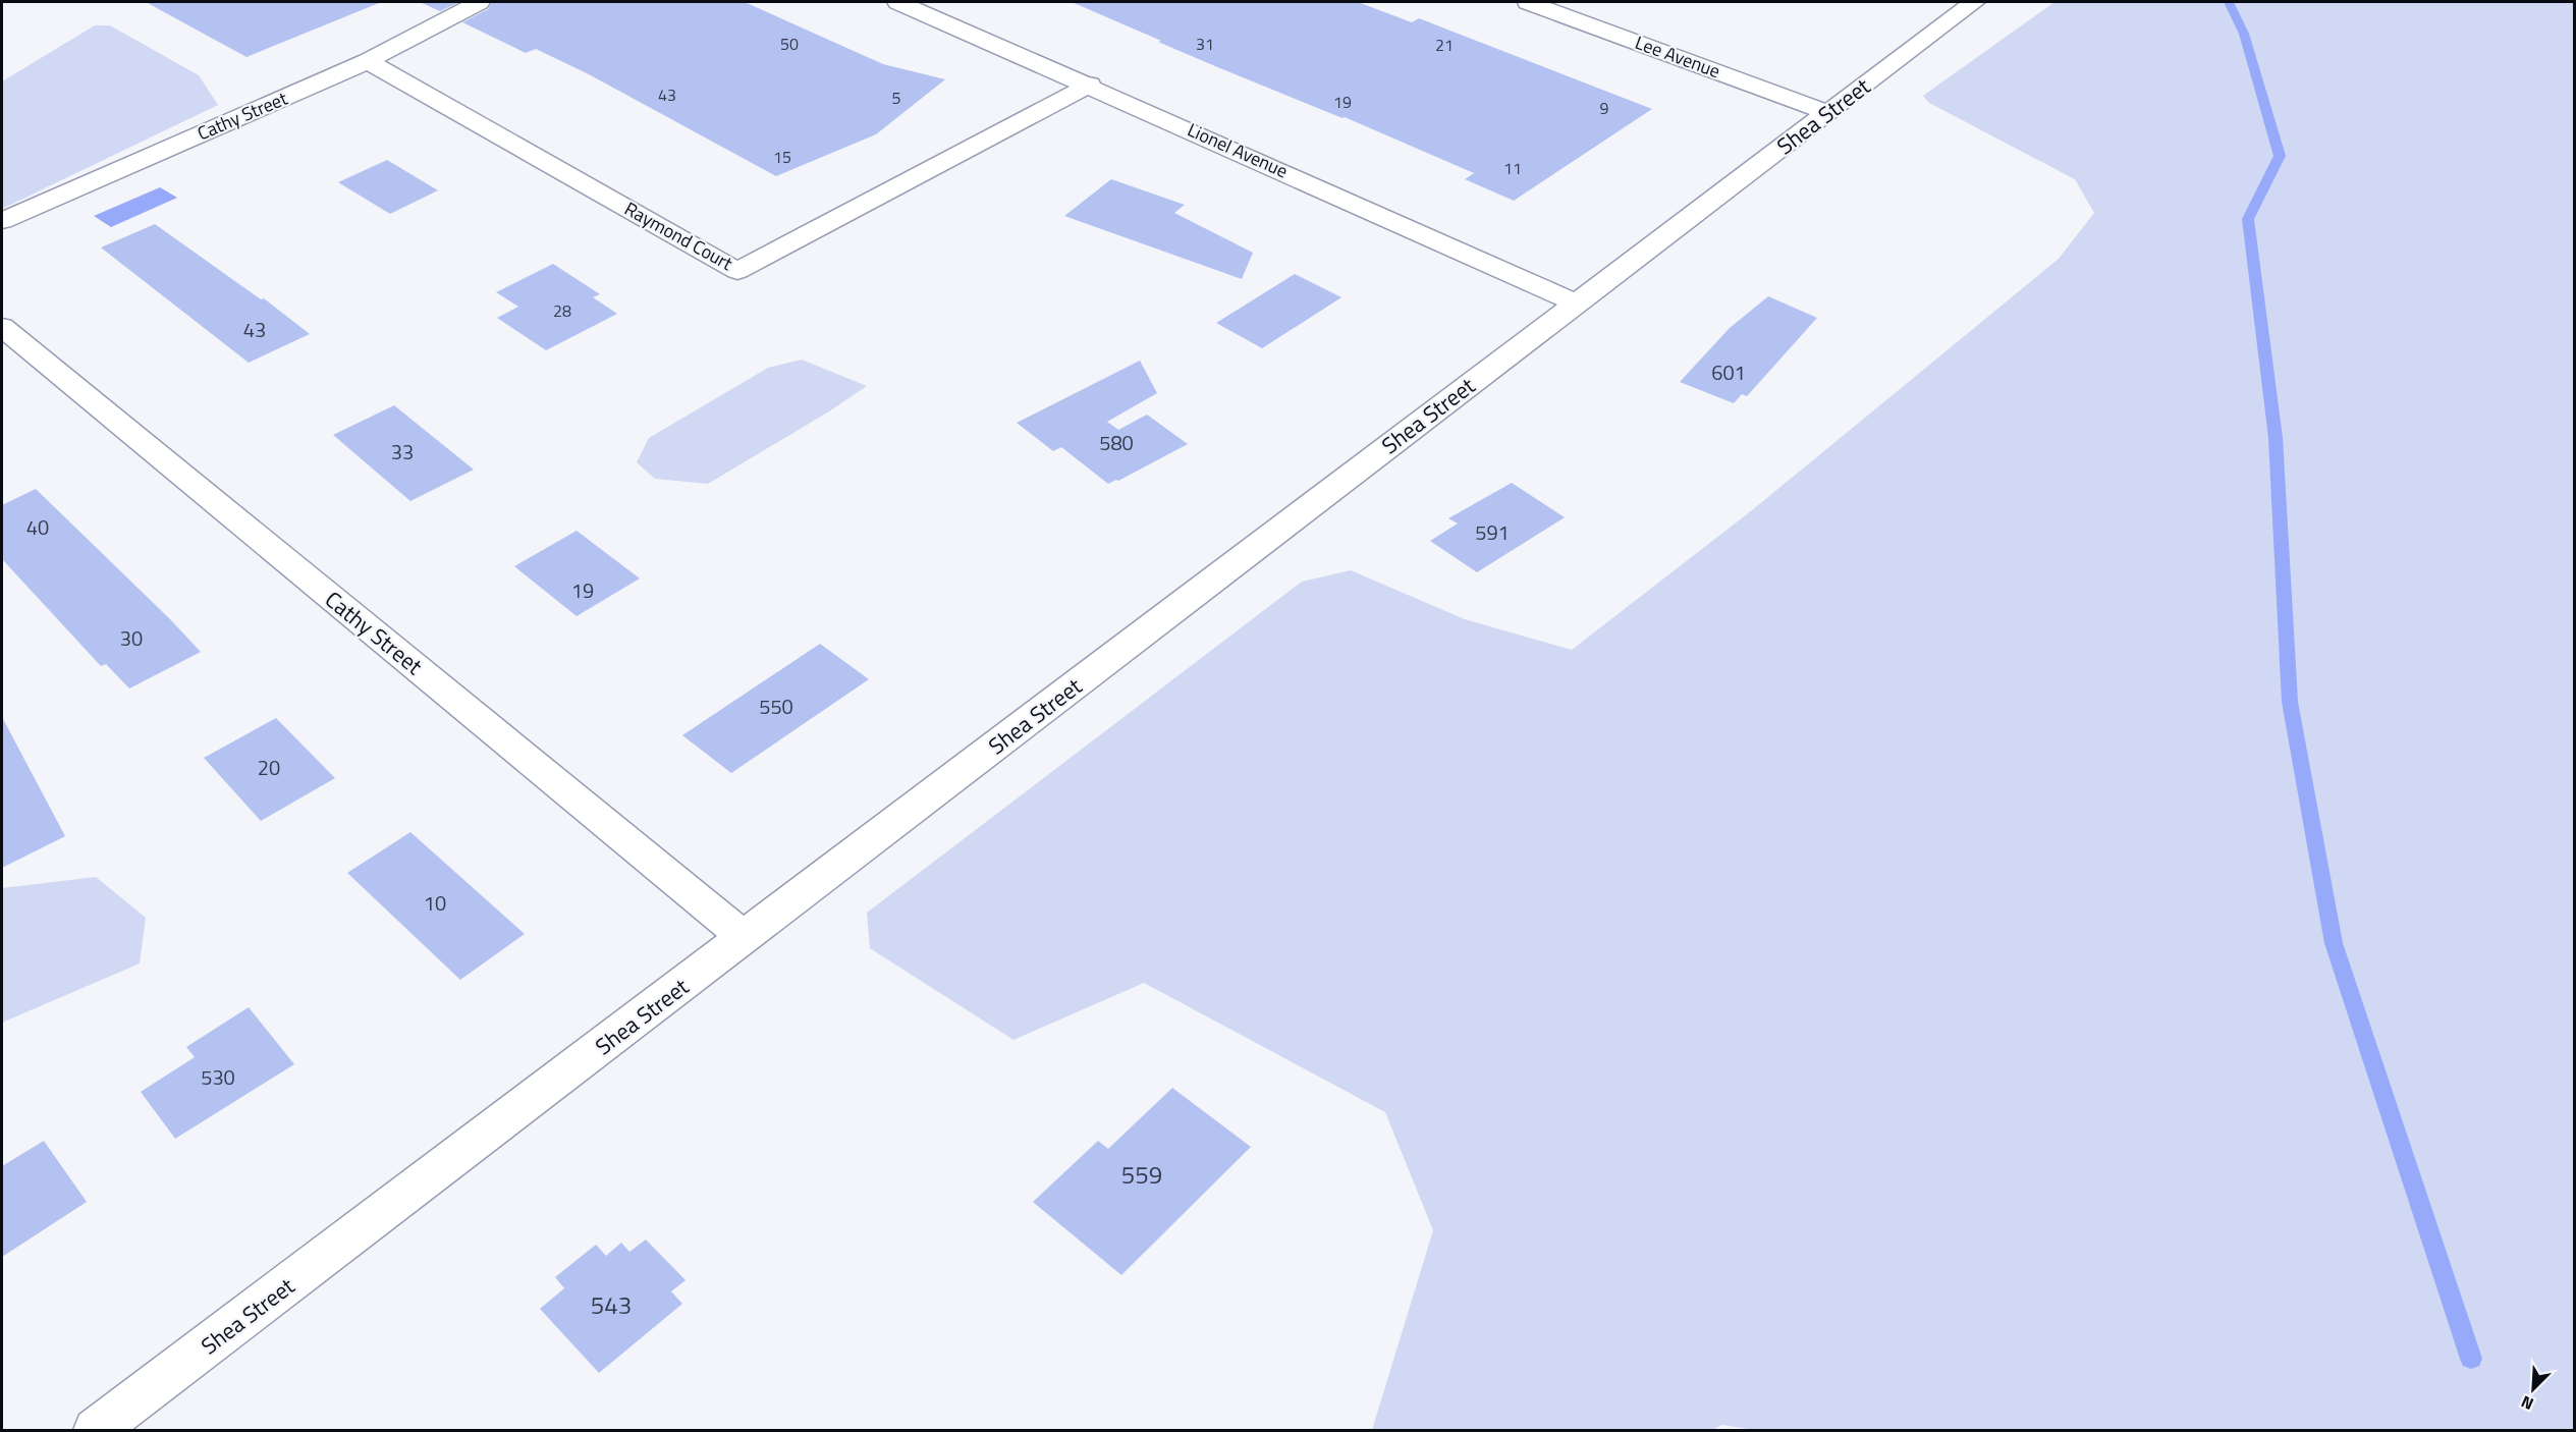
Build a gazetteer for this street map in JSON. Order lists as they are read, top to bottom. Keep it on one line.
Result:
{"streets":{"street":["Lee Avenue","Cathy Street","Shea Street","Lionel Avenue","Raymond Court"]},"crossings":[["Lee Avenue","Shea Street"],["Cathy Street","Shea Street"],["Cathy Street","Raymond Court"],["Shea Street","Lionel Avenue"],["Lionel Avenue","Raymond Court"]],"house_numbers":["50","31","21","43","5","19","9","15","11","28","43","601","580","33","40","591","19","30","550","20","10","530","559","543"],"north":"bottom left"}
